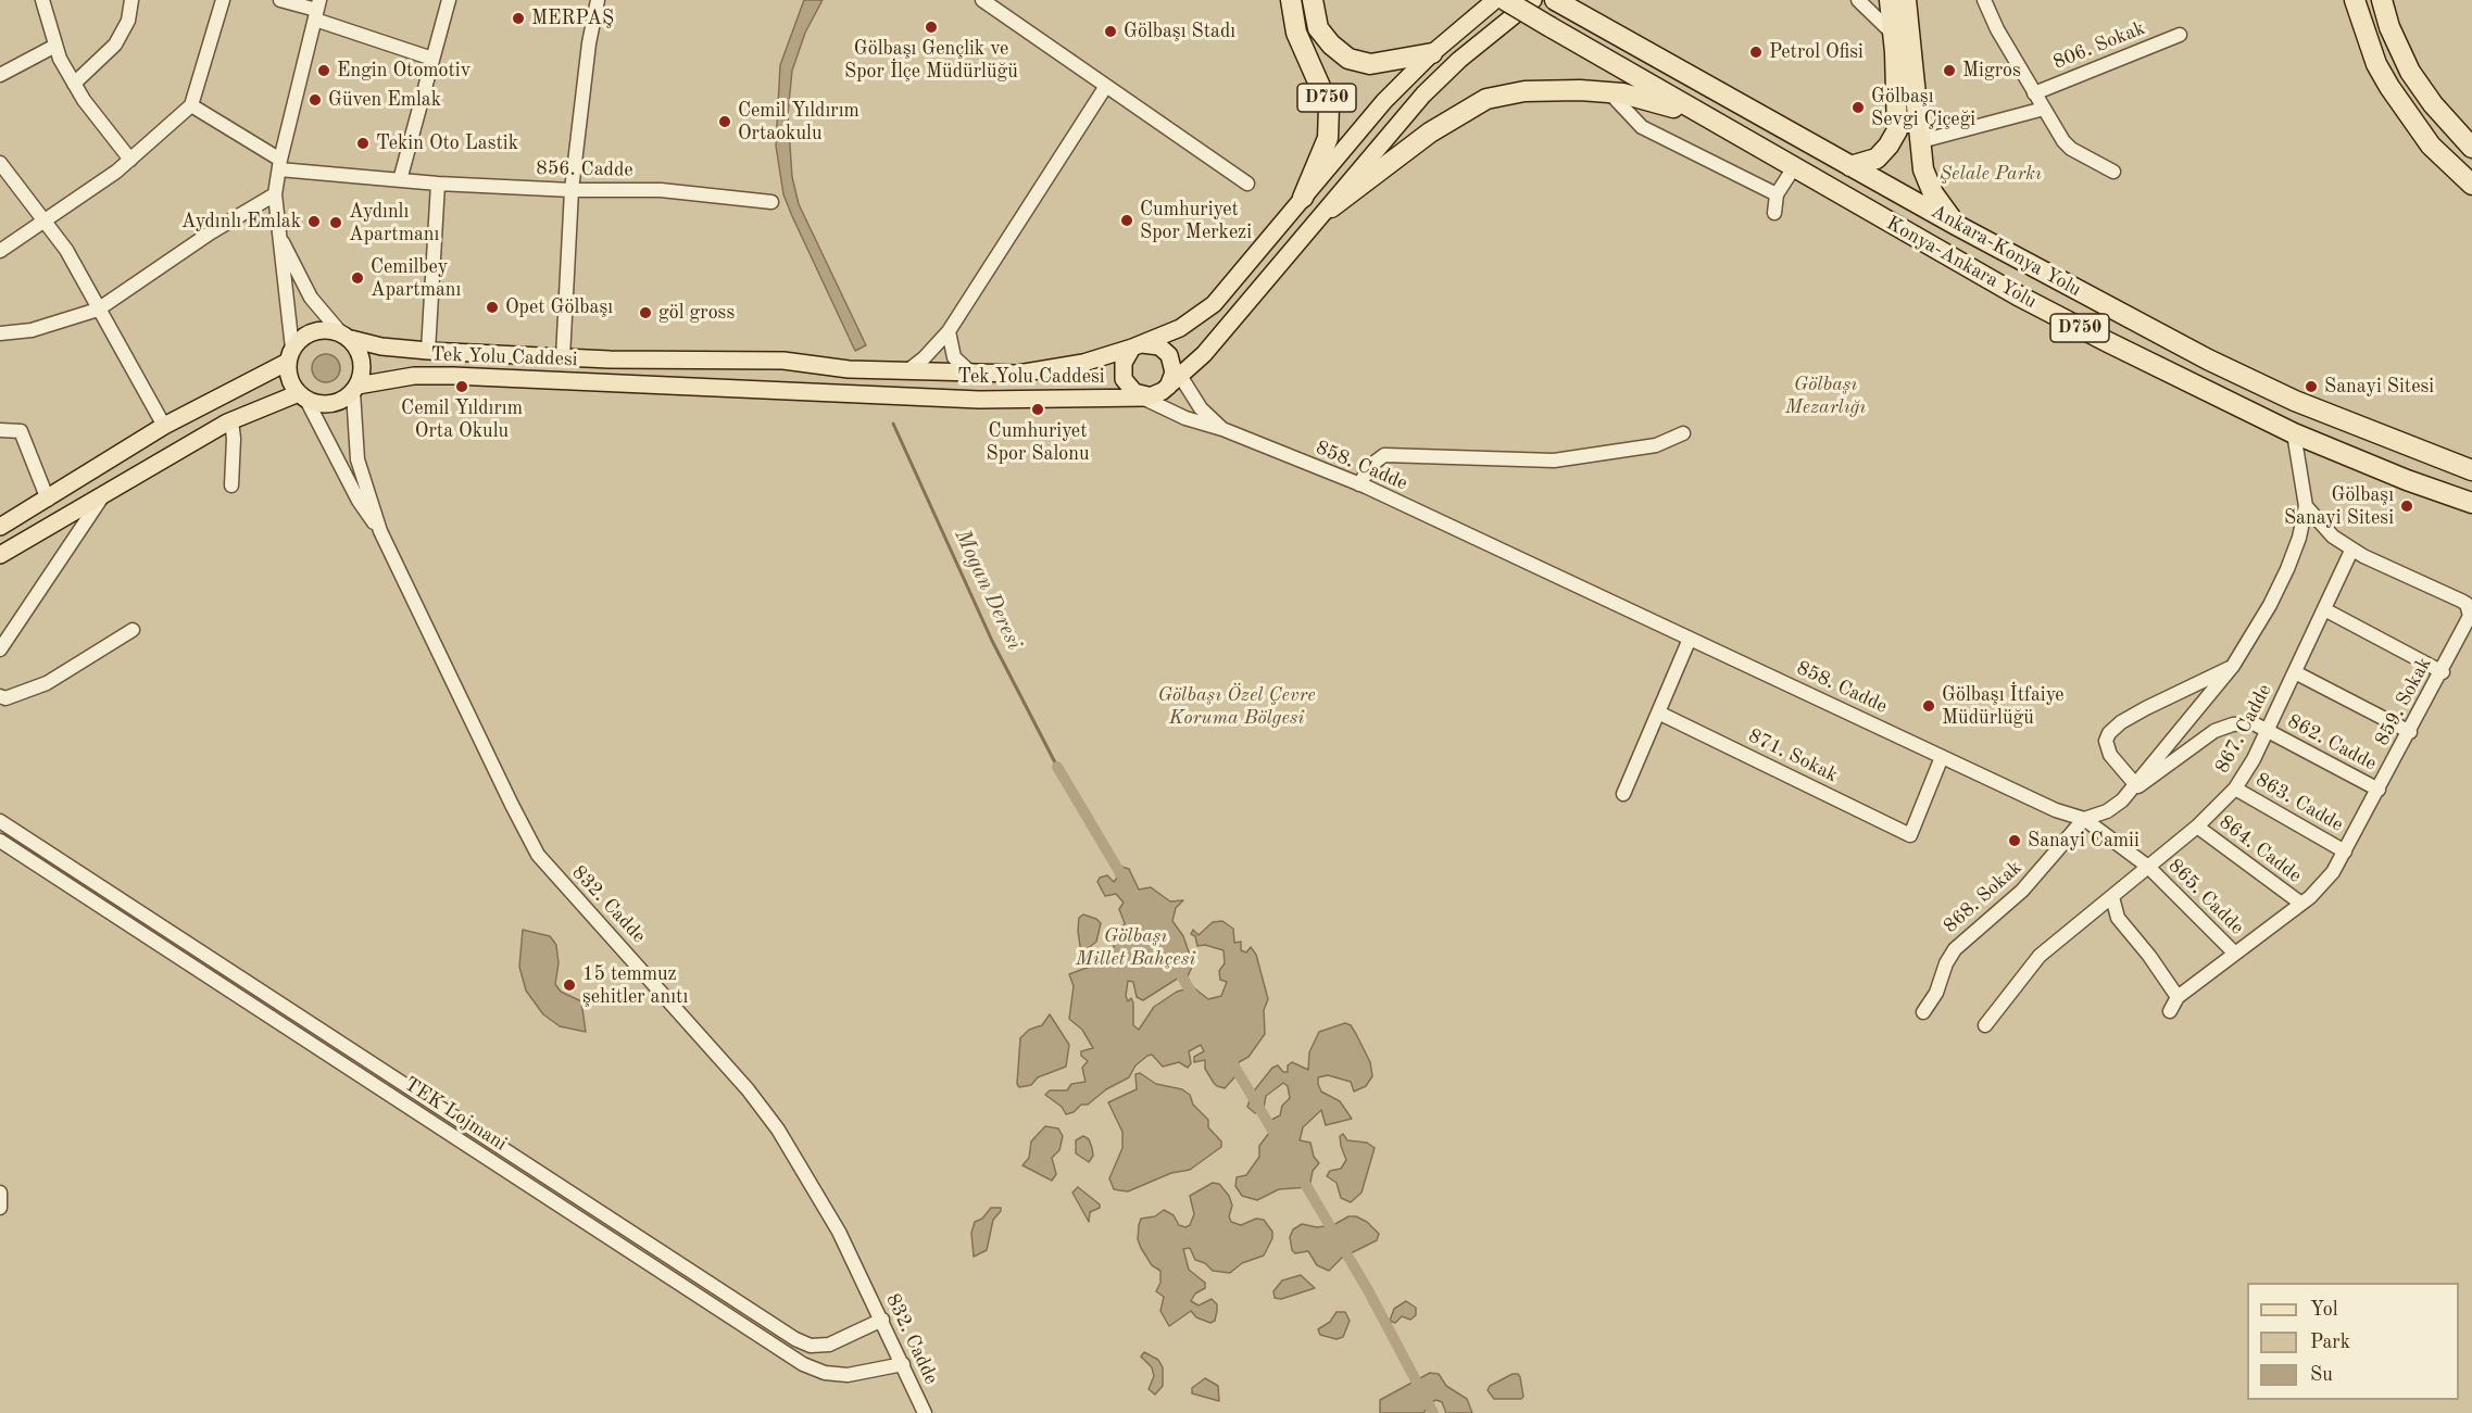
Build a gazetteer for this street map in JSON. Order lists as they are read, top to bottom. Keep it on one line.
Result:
{"streets":{"highway":["D750","Ankara-Konya Yolu","Konya-Ankara Yolu"],"main road":["Tek Yolu Caddesi"],"street":["806. Sokak","856. Cadde","858. Cadde","859. Sokak","867. Cadde","862. Cadde","871. Sokak","863. Cadde","864. Cadde","868. Sokak","865. Cadde","832. Cadde","TEK Lojmani"]},"crossings":[["D750","Tek Yolu Caddesi"],["Tek Yolu Caddesi","858. Cadde"],["Tek Yolu Caddesi","832. Cadde"],["858. Cadde","871. Sokak"],["858. Cadde","868. Sokak"],["858. Cadde","865. Cadde"],["859. Sokak","867. Cadde"],["859. Sokak","862. Cadde"],["859. Sokak","863. Cadde"],["859. Sokak","864. Cadde"],["859. Sokak","865. Cadde"],["867. Cadde","862. Cadde"],["867. Cadde","863. Cadde"],["867. Cadde","864. Cadde"],["867. Cadde","865. Cadde"],["868. Sokak","865. Cadde"],["832. Cadde","TEK Lojmani"]],"water":["Mogan Deresi"],"parks":["Şelale Parkı","Gölbaşı Mezarlığı","Gölbaşı Özel Çevre Koruma Bölgesi","Gölbaşı Millet Bahçesi"],"places":["MERPAŞ","Gölbaşı Gençlik ve Spor İlçe Müdürlüğü","Gölbaşı Stadı","Petrol Ofisi","Engin Otomotiv","Migros","Güven Emlak","Gölbaşı Sevgi Çiçeği","Cemil Yıldırım Ortaokulu","Tekin Oto Lastik","Cumhuriyet Spor Merkezi","Aydınlı Emlak","Aydınlı Apartmanı","Cemilbey Apartmanı","Opet Gölbaşı","göl gross","Cemil Yıldırım Orta Okulu","Sanayi Sitesi","Cumhuriyet Spor Salonu","Gölbaşı Sanayi Sitesi","Gölbaşı İtfaiye Müdürlüğü","Sanayi Camii","15 temmuz şehitler anıtı"],"legend":["Yol","Park","Su"]}
